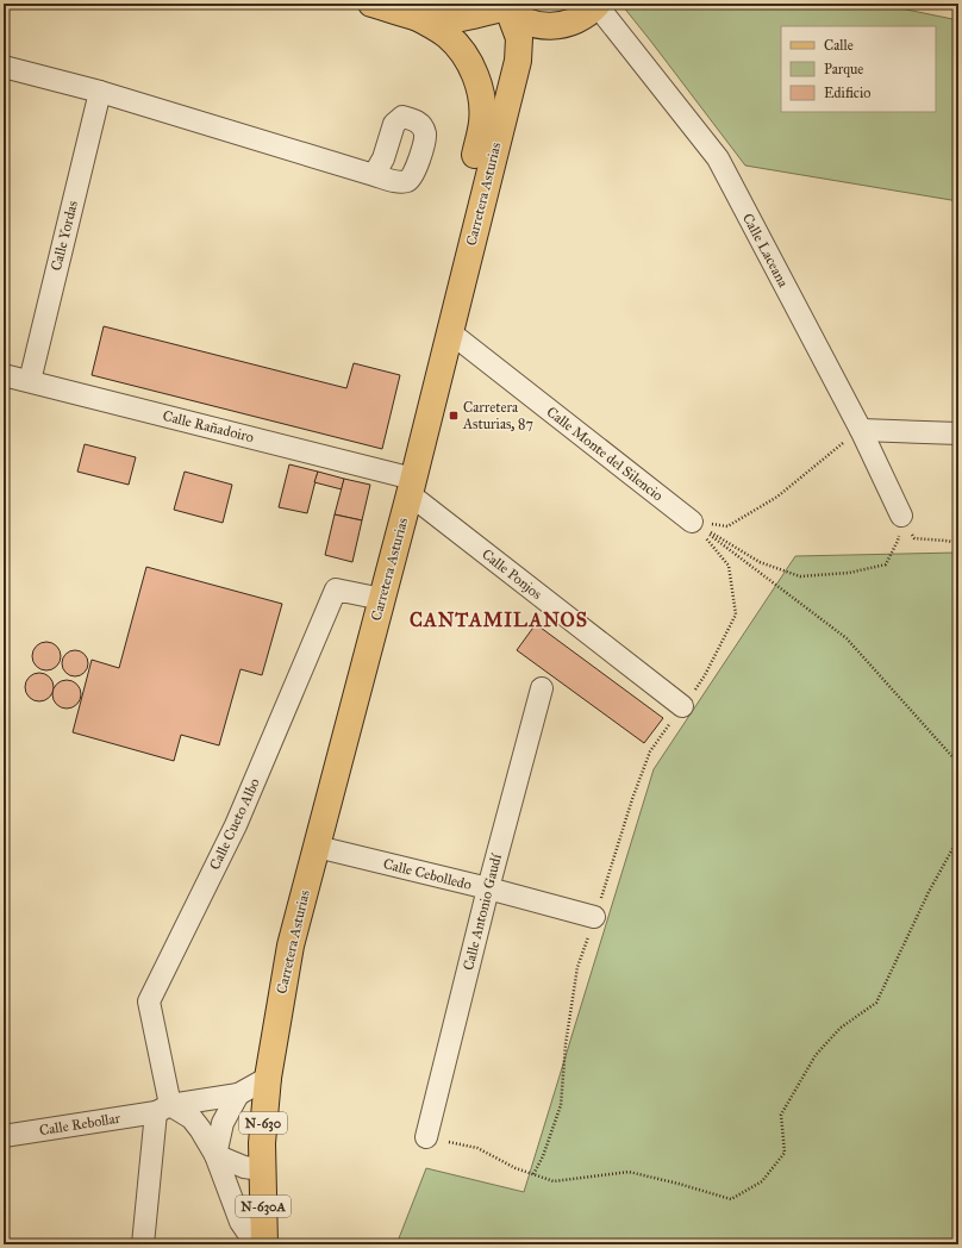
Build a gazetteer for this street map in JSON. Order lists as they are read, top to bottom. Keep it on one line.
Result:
{"streets":{"main road":["Carretera Asturias","N-630","N-630A"],"street":["Calle Yordas","Calle Laceana","Calle Rañadoiro","Calle Monte del Silencio","Calle Ponjos","Calle Cueto Albo","Calle Cebolledo","Calle Antonio Gaudí","Calle Rebollar"]},"crossings":[["Carretera Asturias","Calle Rañadoiro"],["Carretera Asturias","Calle Monte del Silencio"],["Carretera Asturias","Calle Ponjos"],["Carretera Asturias","Calle Cueto Albo"],["Carretera Asturias","Calle Cebolledo"],["Carretera Asturias","N-630"],["Calle Yordas","Calle Rañadoiro"],["Calle Rañadoiro","Calle Ponjos"],["Calle Cueto Albo","Calle Rebollar"],["Calle Cebolledo","Calle Antonio Gaudí"],["N-630","N-630A"]],"districts":["CANTAMILANOS"],"places":{"transit":["Carretera Asturias, 87"]},"legend":["Calle","Parque","Edificio"]}
